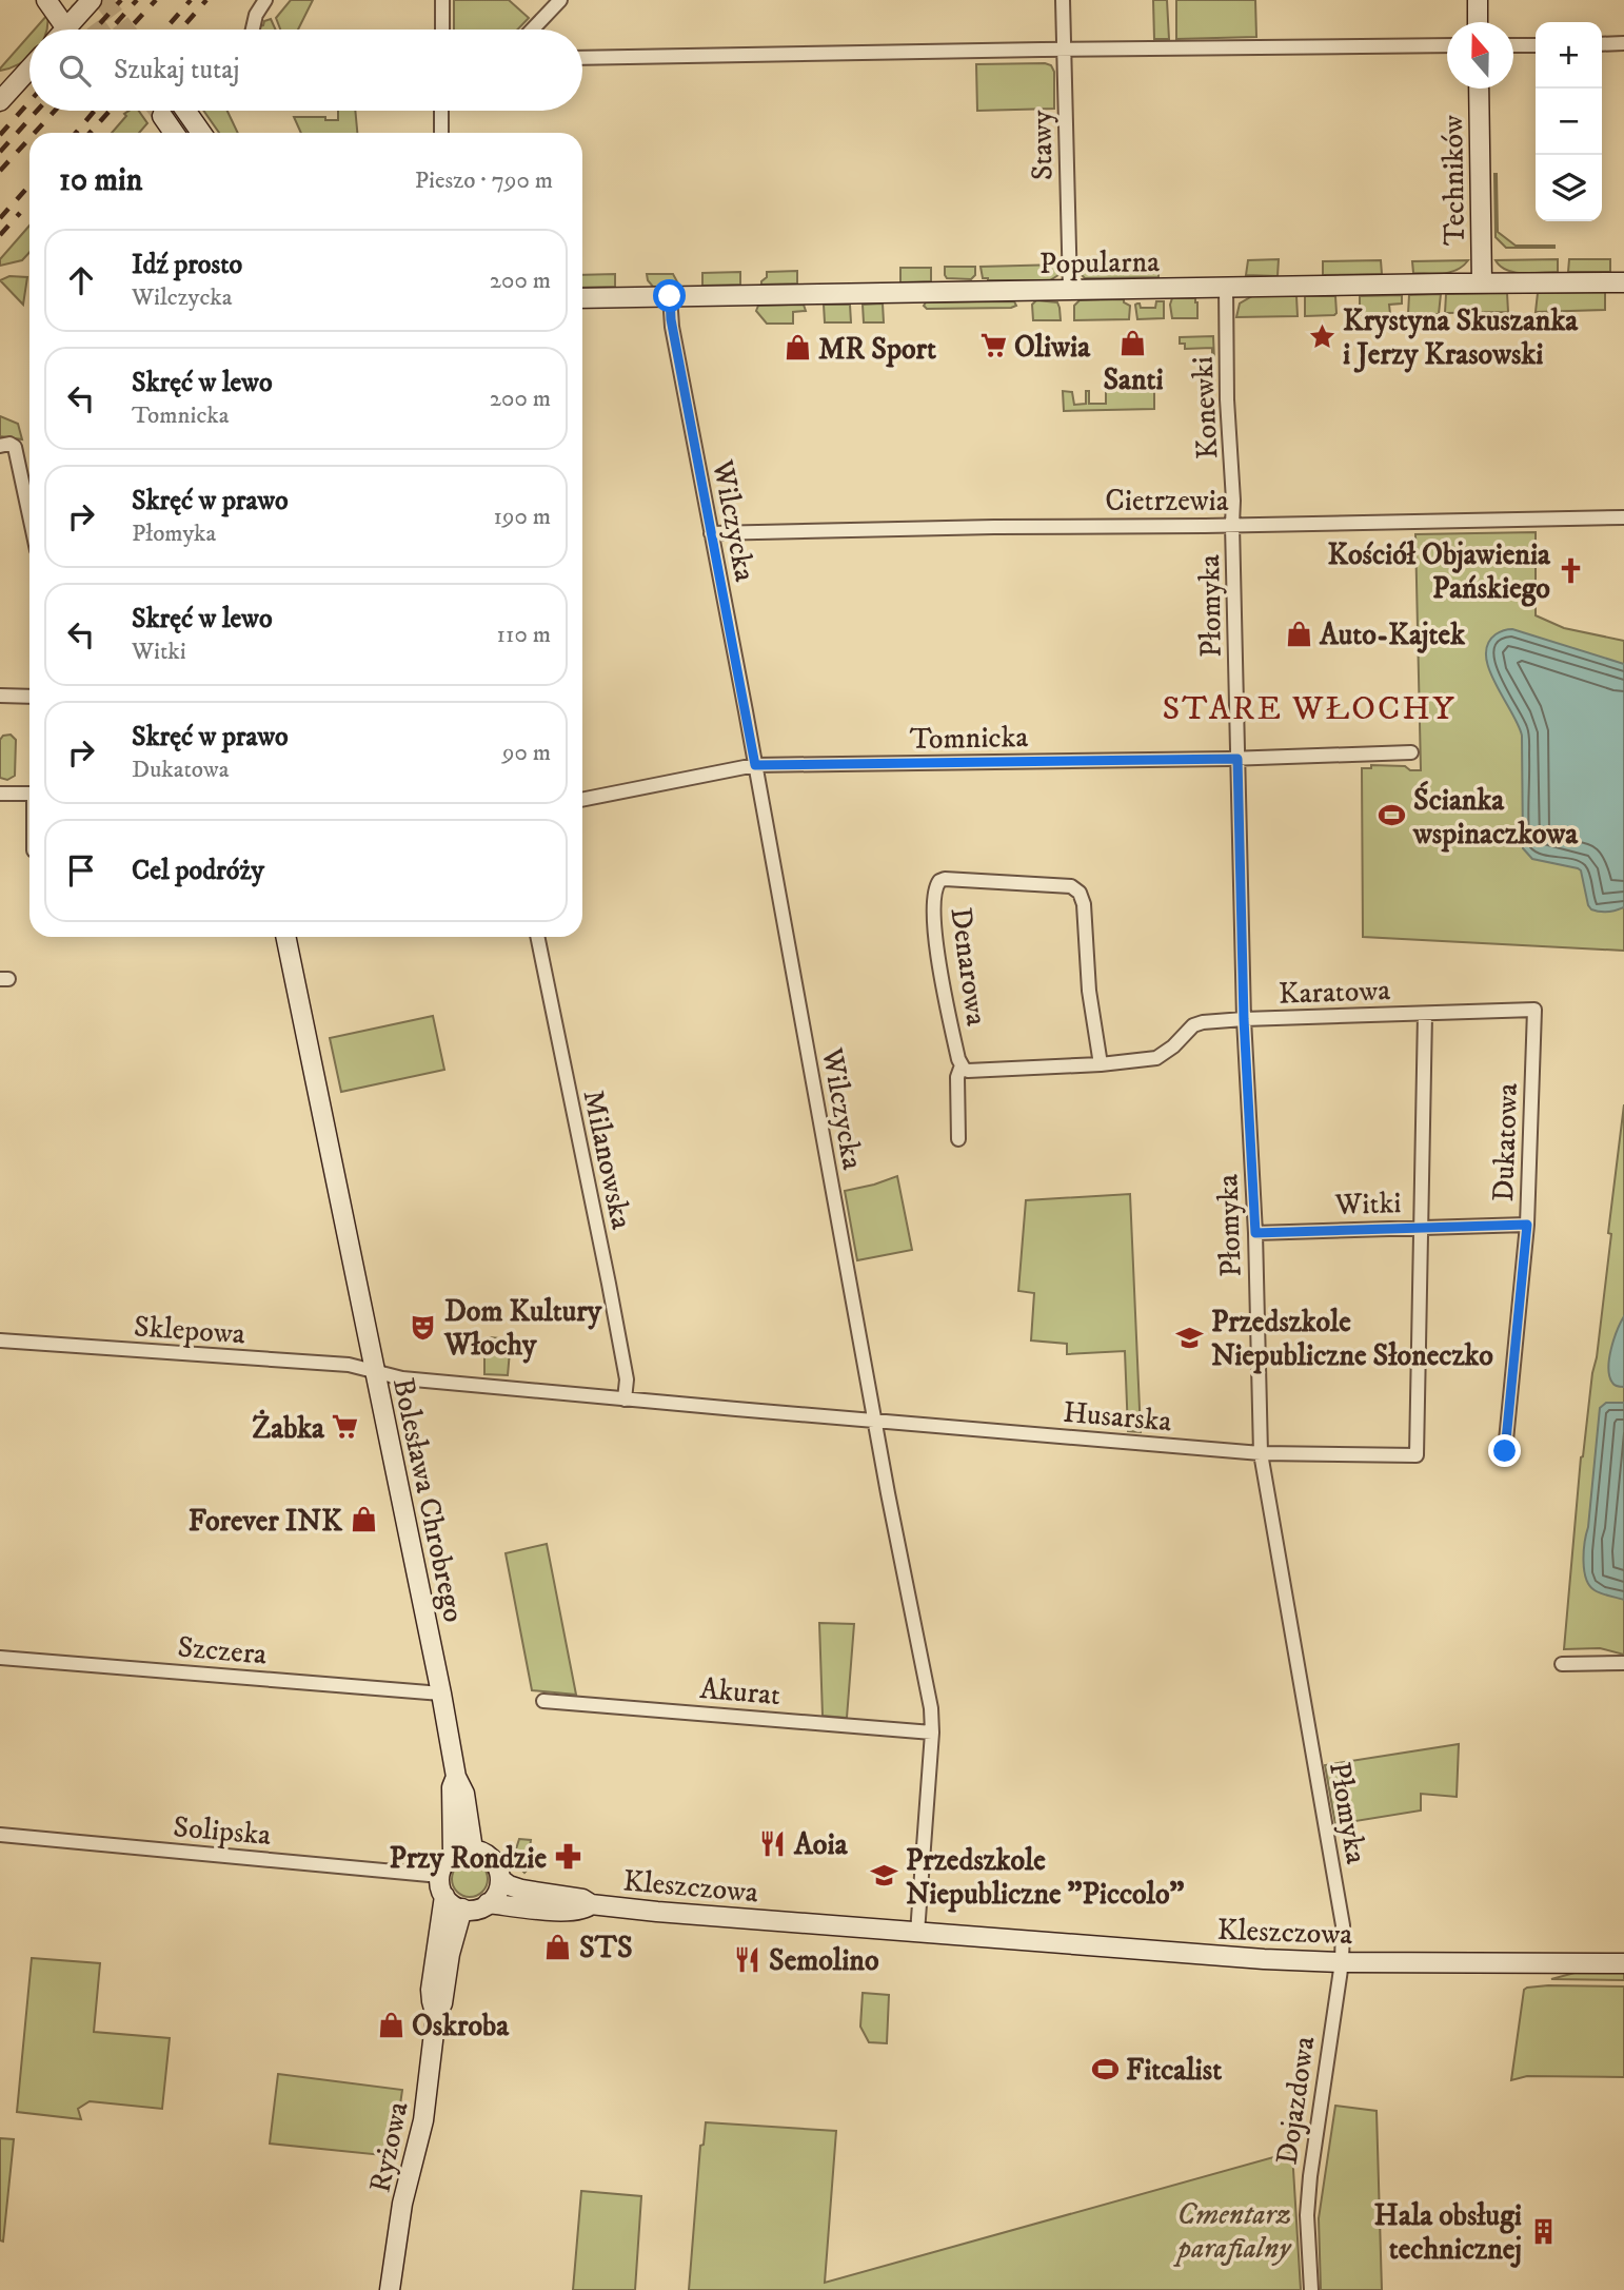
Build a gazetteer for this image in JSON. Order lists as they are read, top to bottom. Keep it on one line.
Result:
{"streets":{"main road":["Techników","Popularna","Bolesława Chrobrego","Kleszczowa","Ryżowa"],"street":["Stawy","Konewki","Cietrzewia","Wilczycka","Płomyka","Tomnicka","Denarowa","Karatowa","Dukatowa","Milanowska","Witki","Sklepowa","Husarska","Szczera","Akurat","Solipska","Dojazdowa"]},"crossings":[["Stawy","Popularna"],["Techników","Popularna"],["Popularna","Konewki"],["Popularna","Wilczycka"],["Konewki","Cietrzewia"],["Konewki","Płomyka"],["Cietrzewia","Wilczycka"],["Cietrzewia","Płomyka"],["Wilczycka","Tomnicka"],["Wilczycka","Husarska"],["Wilczycka","Akurat"],["Wilczycka","Kleszczowa"],["Płomyka","Tomnicka"],["Płomyka","Karatowa"],["Płomyka","Witki"],["Płomyka","Husarska"],["Płomyka","Kleszczowa"],["Płomyka","Dojazdowa"],["Denarowa","Karatowa"],["Karatowa","Dukatowa"],["Karatowa","Husarska"],["Dukatowa","Witki"],["Milanowska","Husarska"],["Witki","Husarska"],["Sklepowa","Husarska"],["Sklepowa","Bolesława Chrobrego"],["Husarska","Bolesława Chrobrego"],["Bolesława Chrobrego","Szczera"],["Bolesława Chrobrego","Solipska"],["Bolesława Chrobrego","Kleszczowa"],["Bolesława Chrobrego","Ryżowa"],["Solipska","Kleszczowa"],["Solipska","Ryżowa"],["Kleszczowa","Dojazdowa"],["Kleszczowa","Ryżowa"]],"districts":["STARE WŁOCHY"],"parks":["Cmentarz parafialny"],"places":{"place":["Krystyna Skuszanka i Jerzy Krasowski"],"shop":["Santi","MR Sport","Auto-Kajtek","Forever INK","STS","Oskroba"],"supermarket":["Oliwia","Żabka"],"church":["Kościół Objawienia Pańskiego"],"sports":["Ścianka wspinaczkowa","Fitcalist"],"theatre":["Dom Kultury Włochy"],"school or university":["Przedszkole Niepubliczne Słoneczko","Przedszkole Niepubliczne \"Piccolo\""],"restaurant":["Aoia","Semolino"],"pharmacy":["Przy Rondzie"],"building":["Hala obsługi technicznej"]},"north":"top","page":{"map_buttons":["+","−"],"search":"Szukaj tutaj","heading":["10 min","Pieszo · 790 m"],"list":[["Idź prosto","Wilczycka","200 m"],["Skręć w lewo","Tomnicka","200 m"],["Skręć w prawo","Płomyka","190 m"],["Skręć w lewo","Witki","110 m"],["Skręć w prawo","Dukatowa","90 m"],"Cel podróży"]}}
